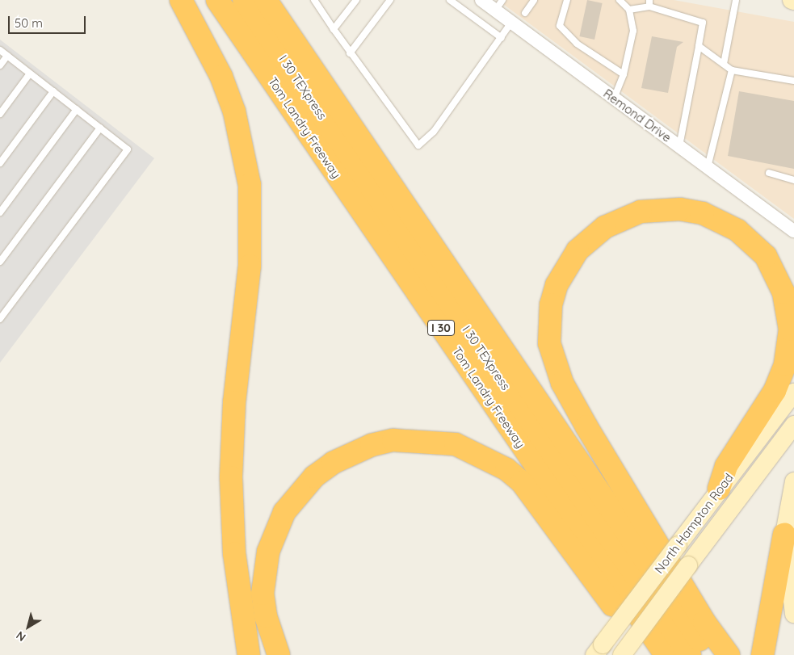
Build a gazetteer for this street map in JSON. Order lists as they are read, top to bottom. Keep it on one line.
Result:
{"streets":{"highway":["I 30 TEXpress","Tom Landry Freeway","I 30"],"main road":["North Hampton Road"],"street":["Remond Drive"]},"scale_bar":"50 m","north":"bottom left"}
